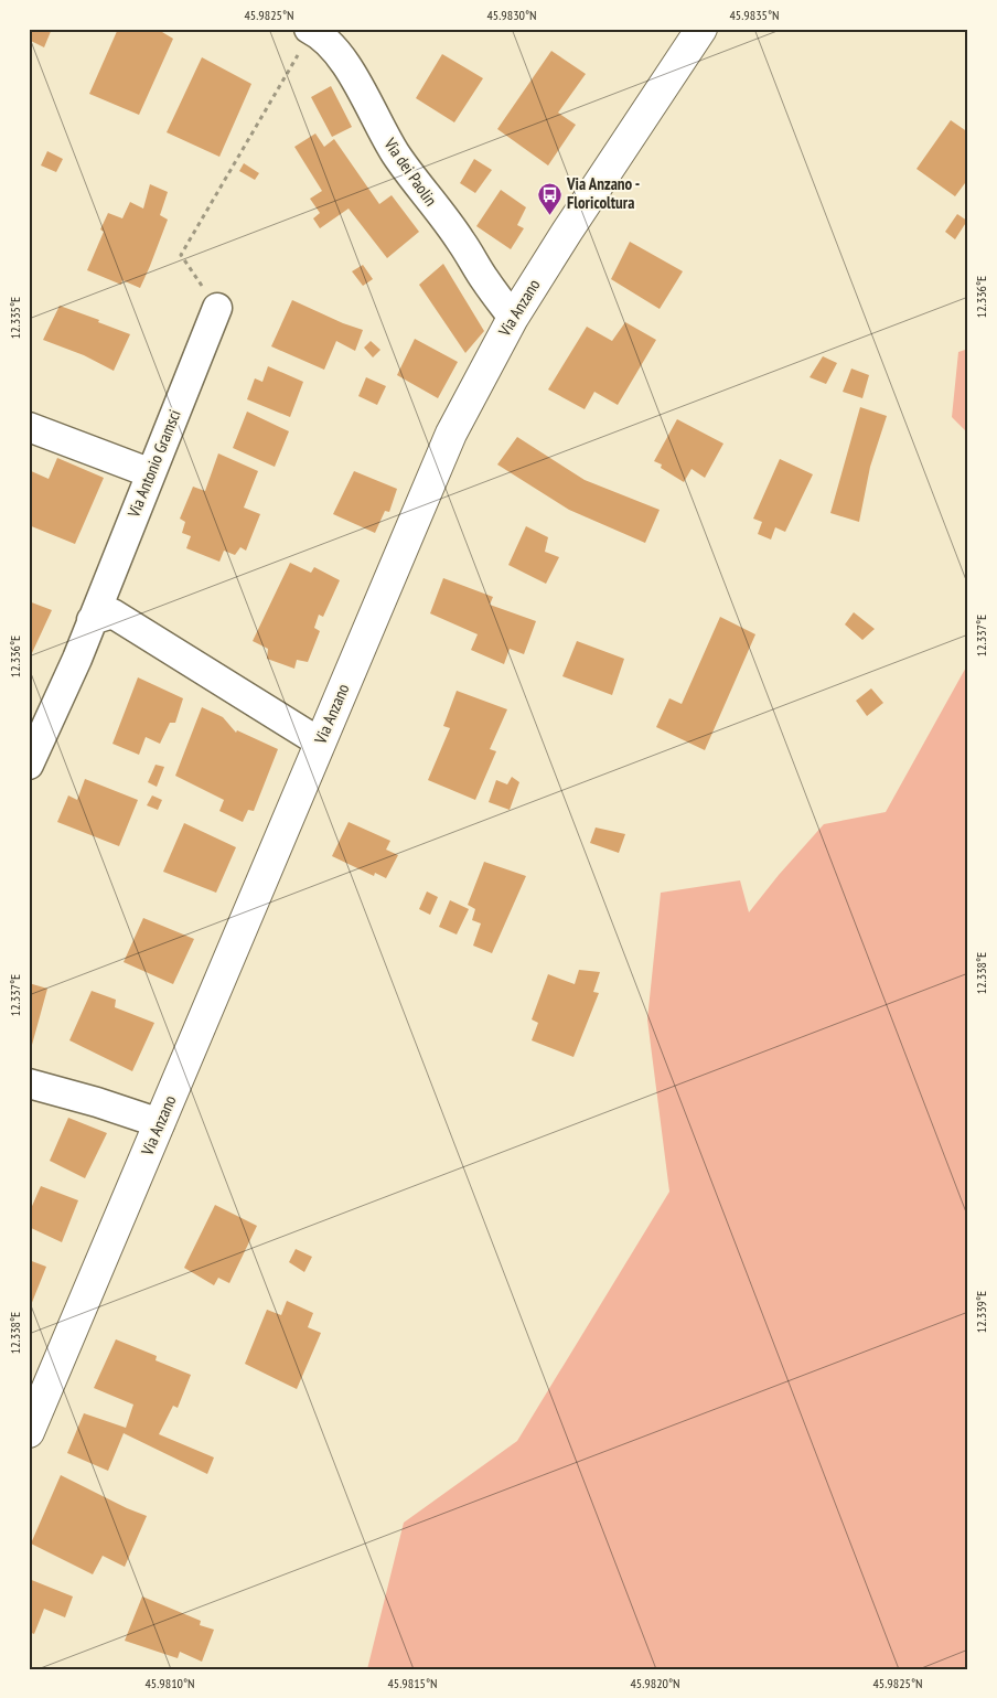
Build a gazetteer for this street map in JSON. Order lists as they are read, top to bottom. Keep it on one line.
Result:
{"streets":{"main road":["Via Anzano"],"street":["Via dei Paolin","Via Antonio Gramsci"]},"crossings":[["Via dei Paolin","Via Anzano"]],"places":{"bus stop":["Via Anzano - Floricoltura"]},"coordinates":["45.9825°N","45.9830°N","45.9835°N","12.336°E","12.335°E","12.337°E","12.338°E","12.339°E","45.9810°N","45.9815°N","45.9820°N"]}
